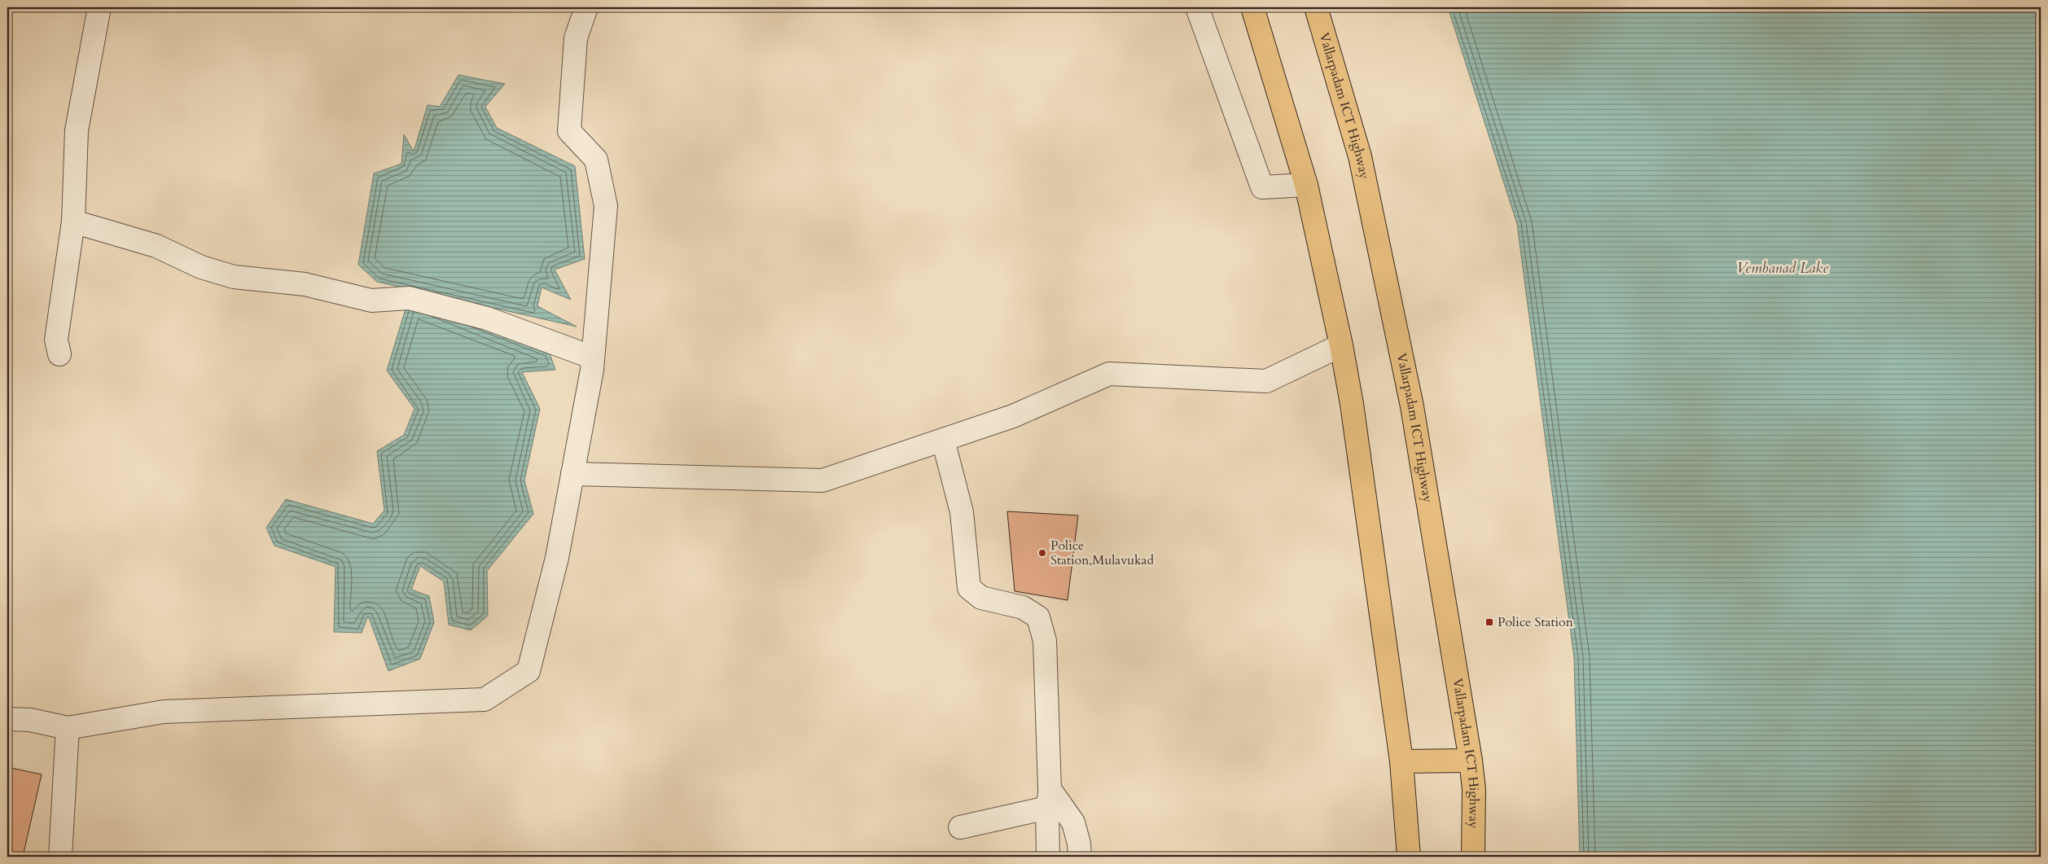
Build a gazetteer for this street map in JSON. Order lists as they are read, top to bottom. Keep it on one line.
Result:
{"streets":{"highway":["Vallarpadam ICT Highway"]},"water":["Vembanad Lake"],"places":{"other":["Police Station,Mulavukad"],"transit":["Police Station"]}}
